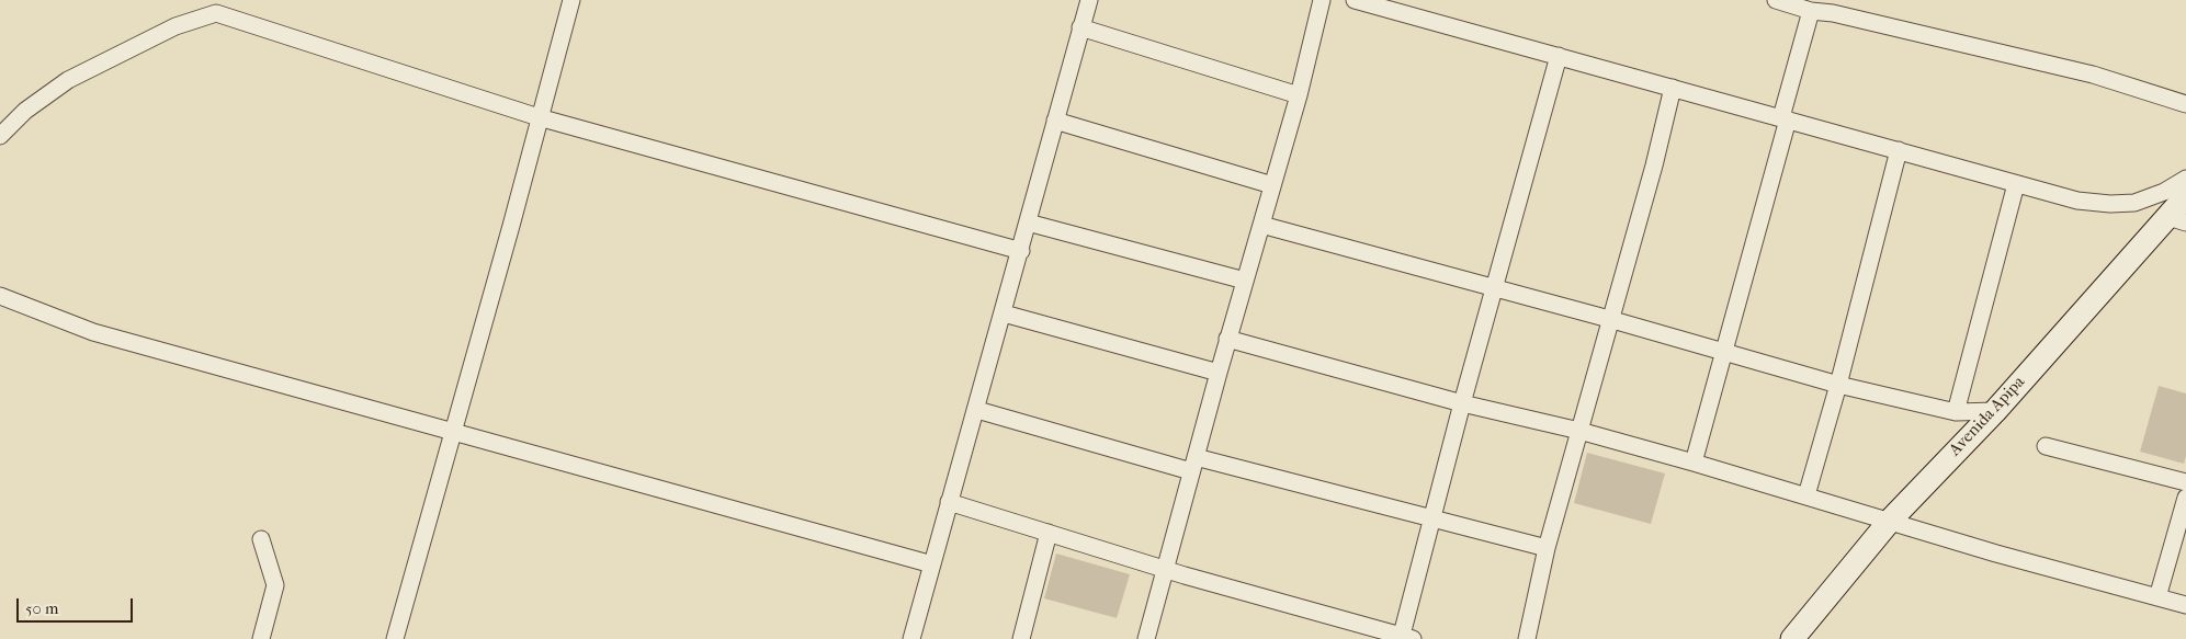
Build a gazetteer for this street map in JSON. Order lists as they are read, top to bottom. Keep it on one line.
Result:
{"streets":{"street":["Avenida Apipa"]},"scale_bar":"50 m"}
